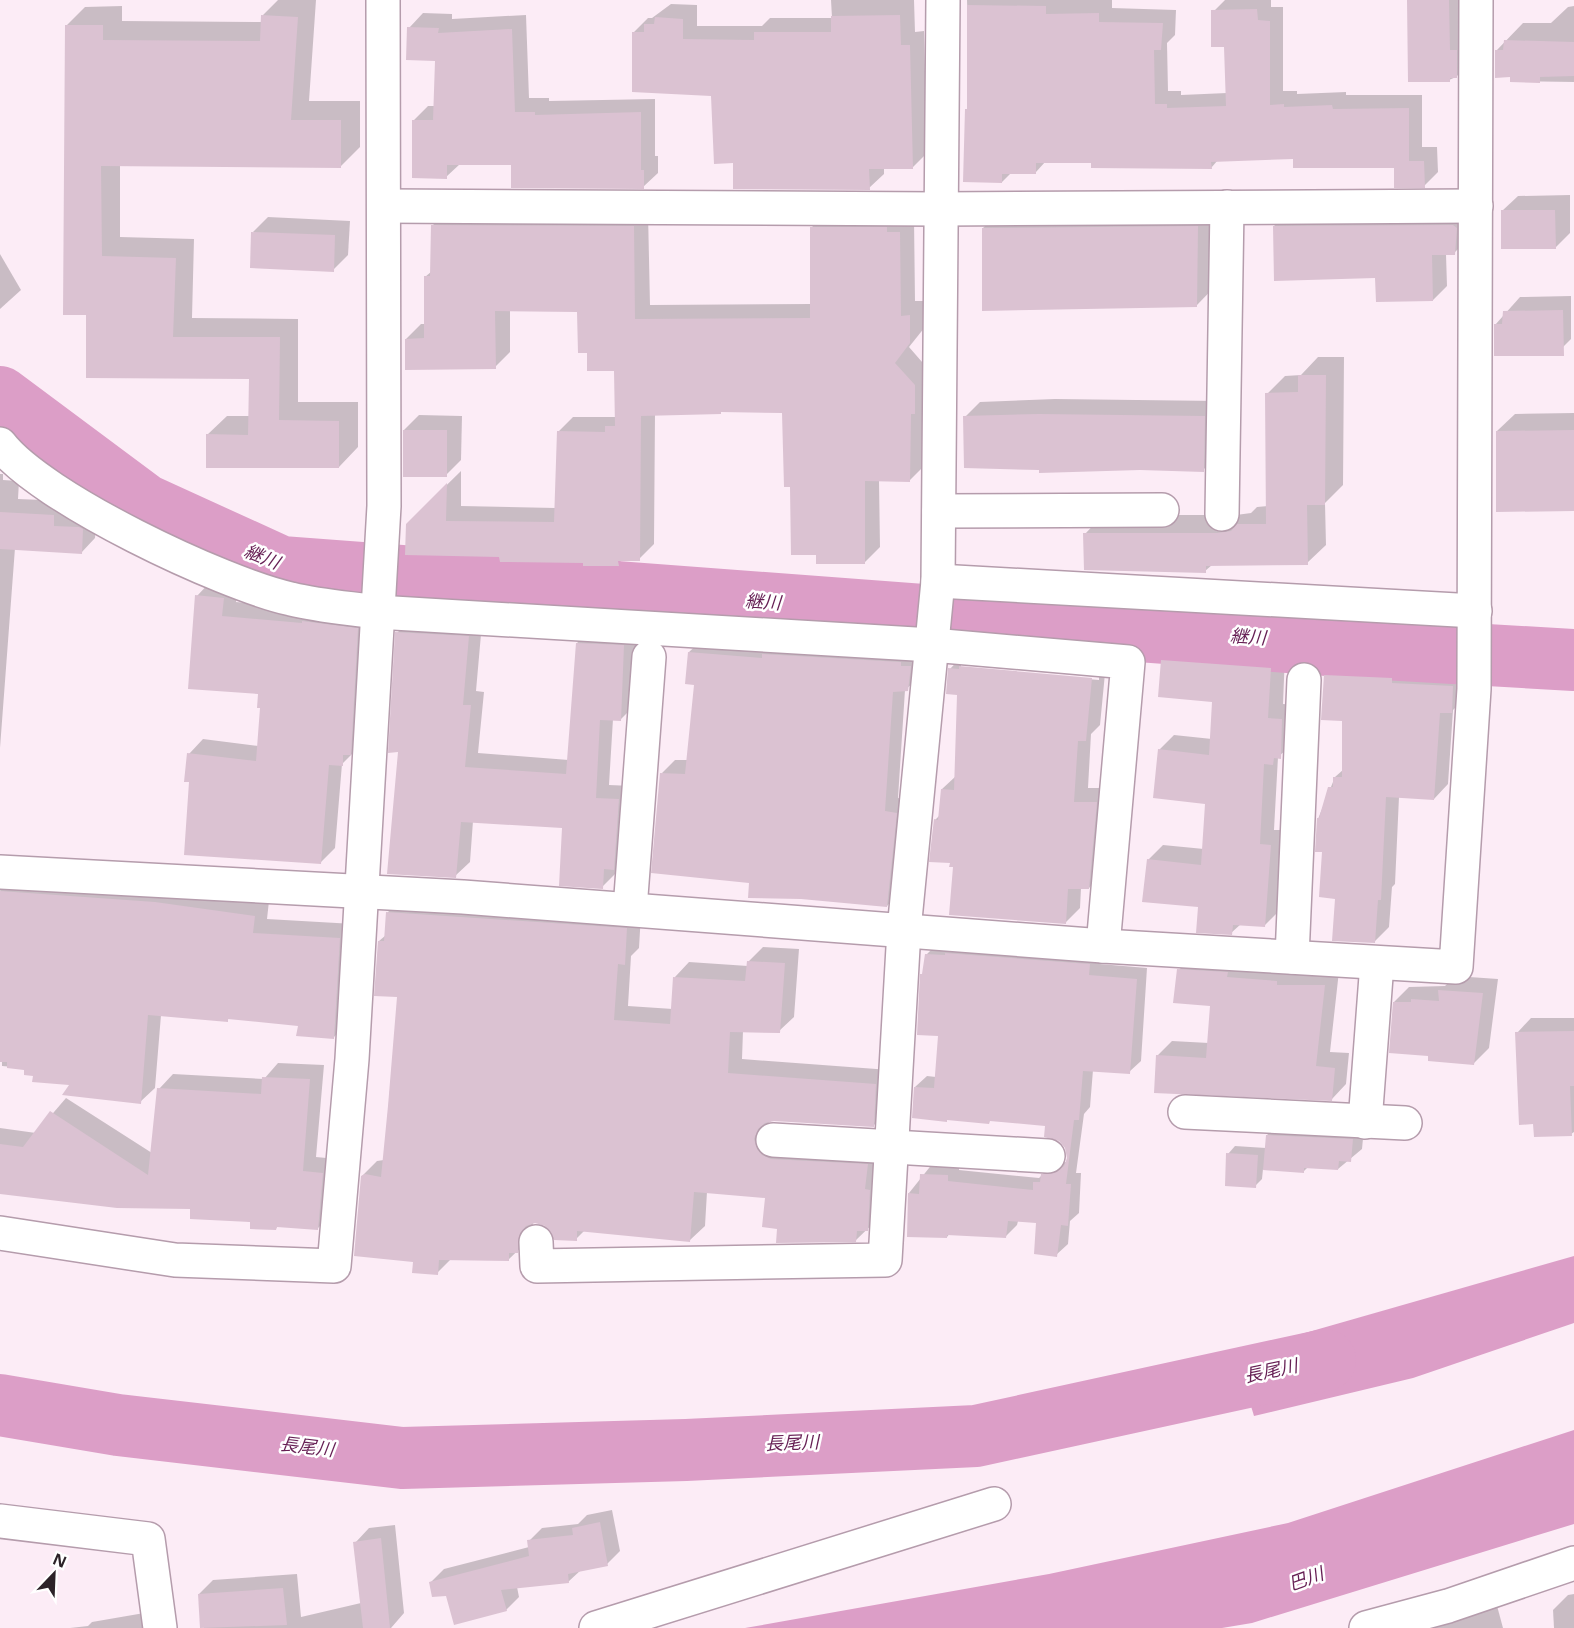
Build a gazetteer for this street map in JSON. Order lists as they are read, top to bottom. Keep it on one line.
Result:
{"water":["継川","長尾川","巴川"],"north":"top right"}
